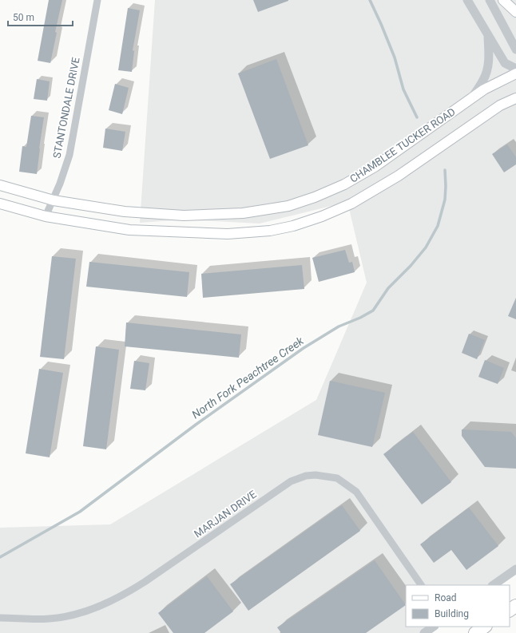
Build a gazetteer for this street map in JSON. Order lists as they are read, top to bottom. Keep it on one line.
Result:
{"streets":{"main road":["CHAMBLEE TUCKER ROAD"],"street":["STANTONDALE DRIVE","MARJAN DRIVE"]},"crossings":[["STANTONDALE DRIVE","CHAMBLEE TUCKER ROAD"]],"water":["North Fork Peachtree Creek"],"legend":["Road","Building"],"scale_bar":"50 m"}
